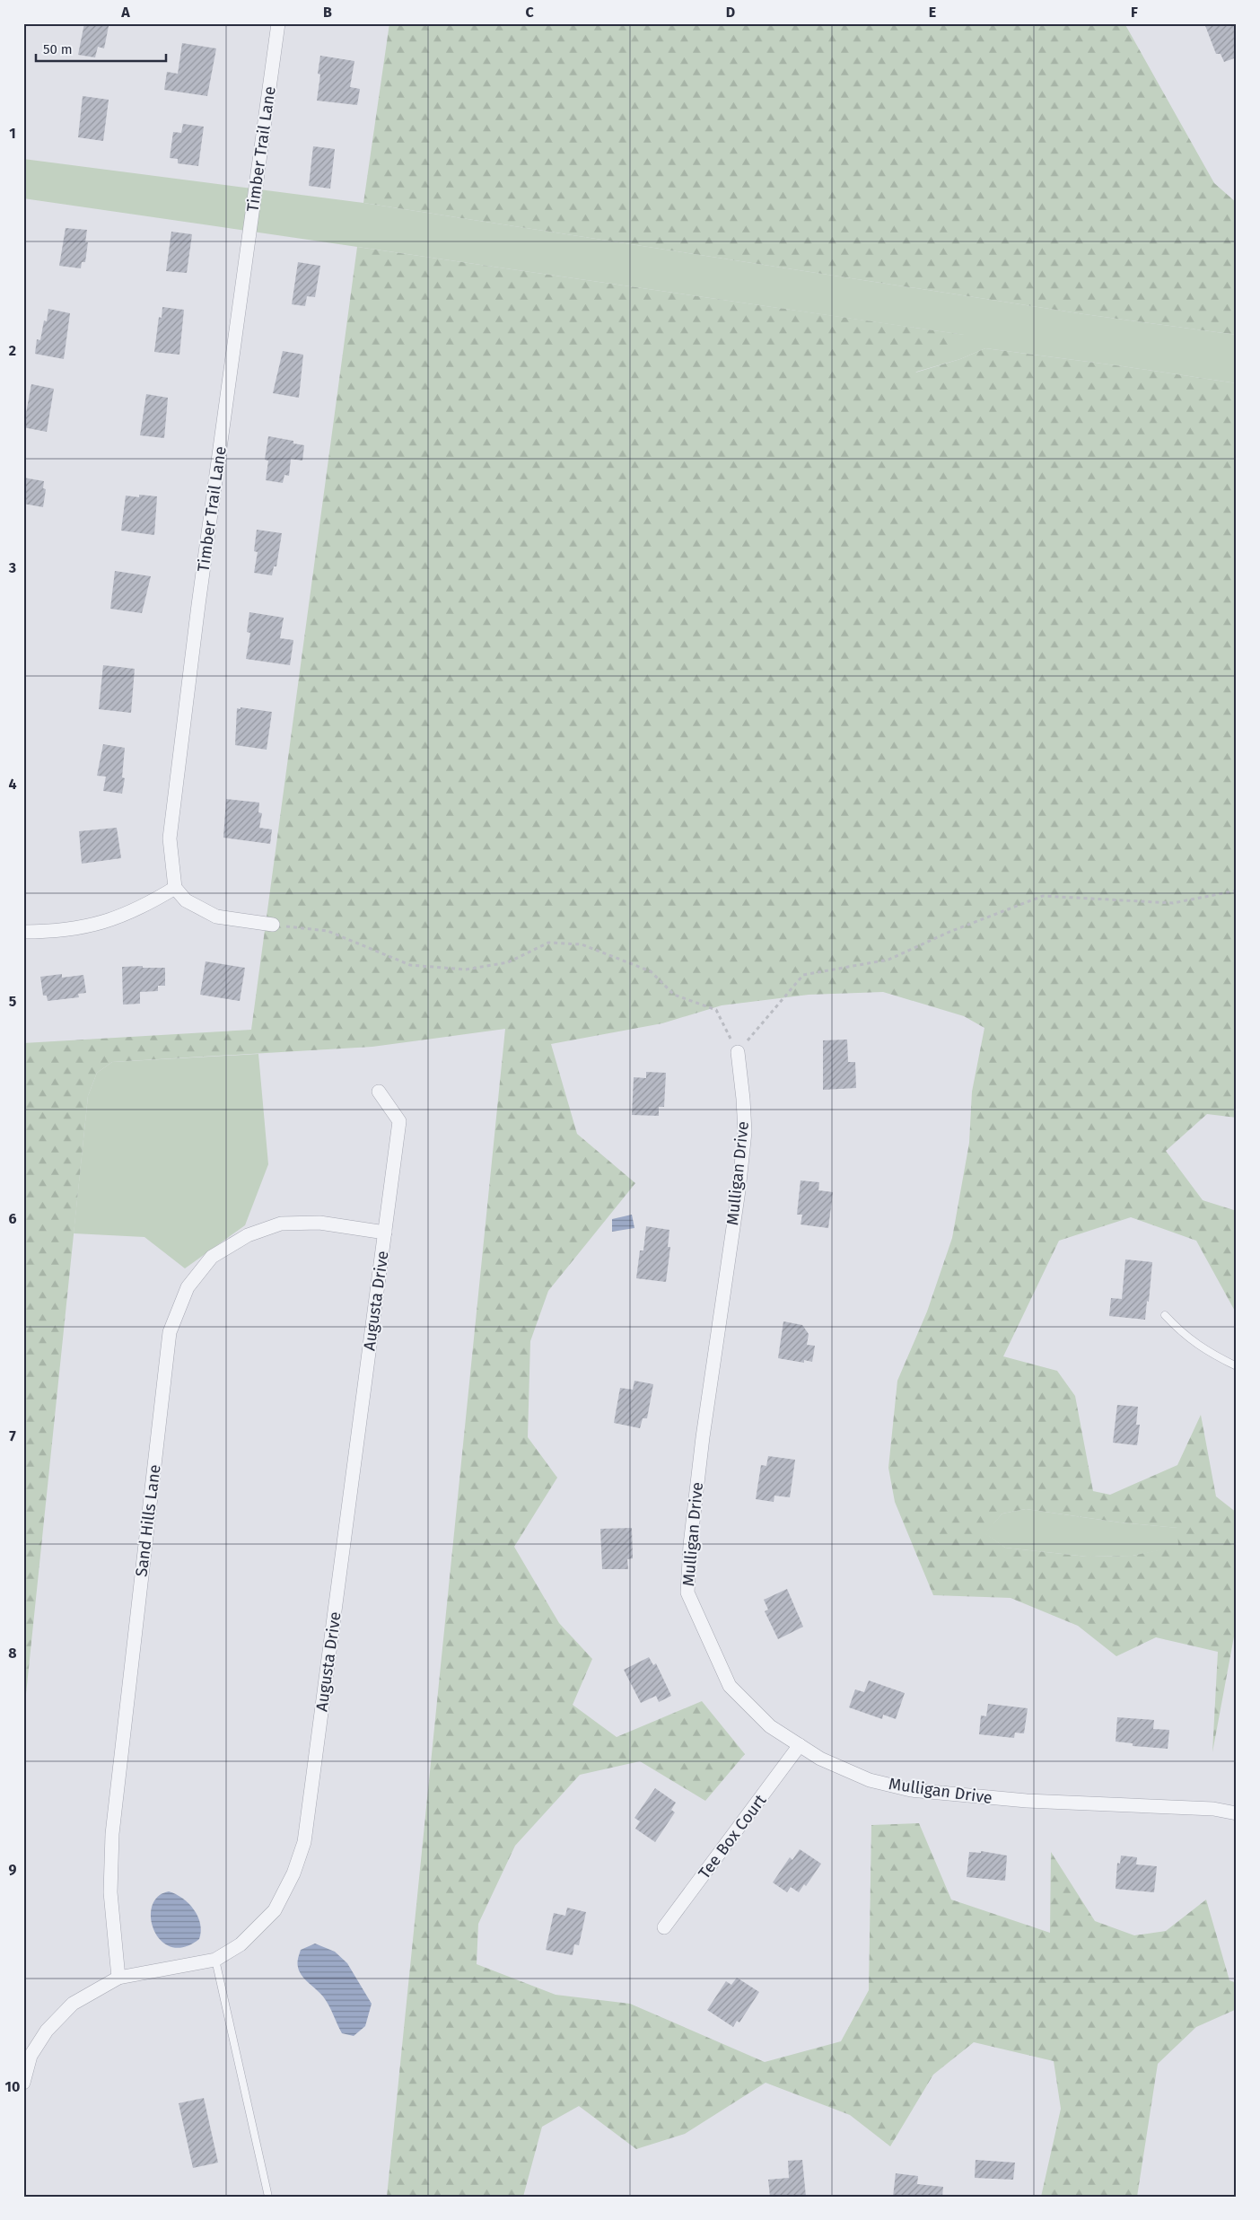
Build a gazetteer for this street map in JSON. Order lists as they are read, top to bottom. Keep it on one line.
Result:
{"streets":{"street":["Timber Trail Lane","Mulligan Drive","Augusta Drive","Sand Hills Lane","Tee Box Court"]},"crossings":[["Mulligan Drive","Tee Box Court"],["Augusta Drive","Sand Hills Lane"]],"scale_bar":"50 m","grid":{"columns":["A","B","C","D","E","F"],"rows":["1","2","3","4","5","6","7","8","9","10"]}}
